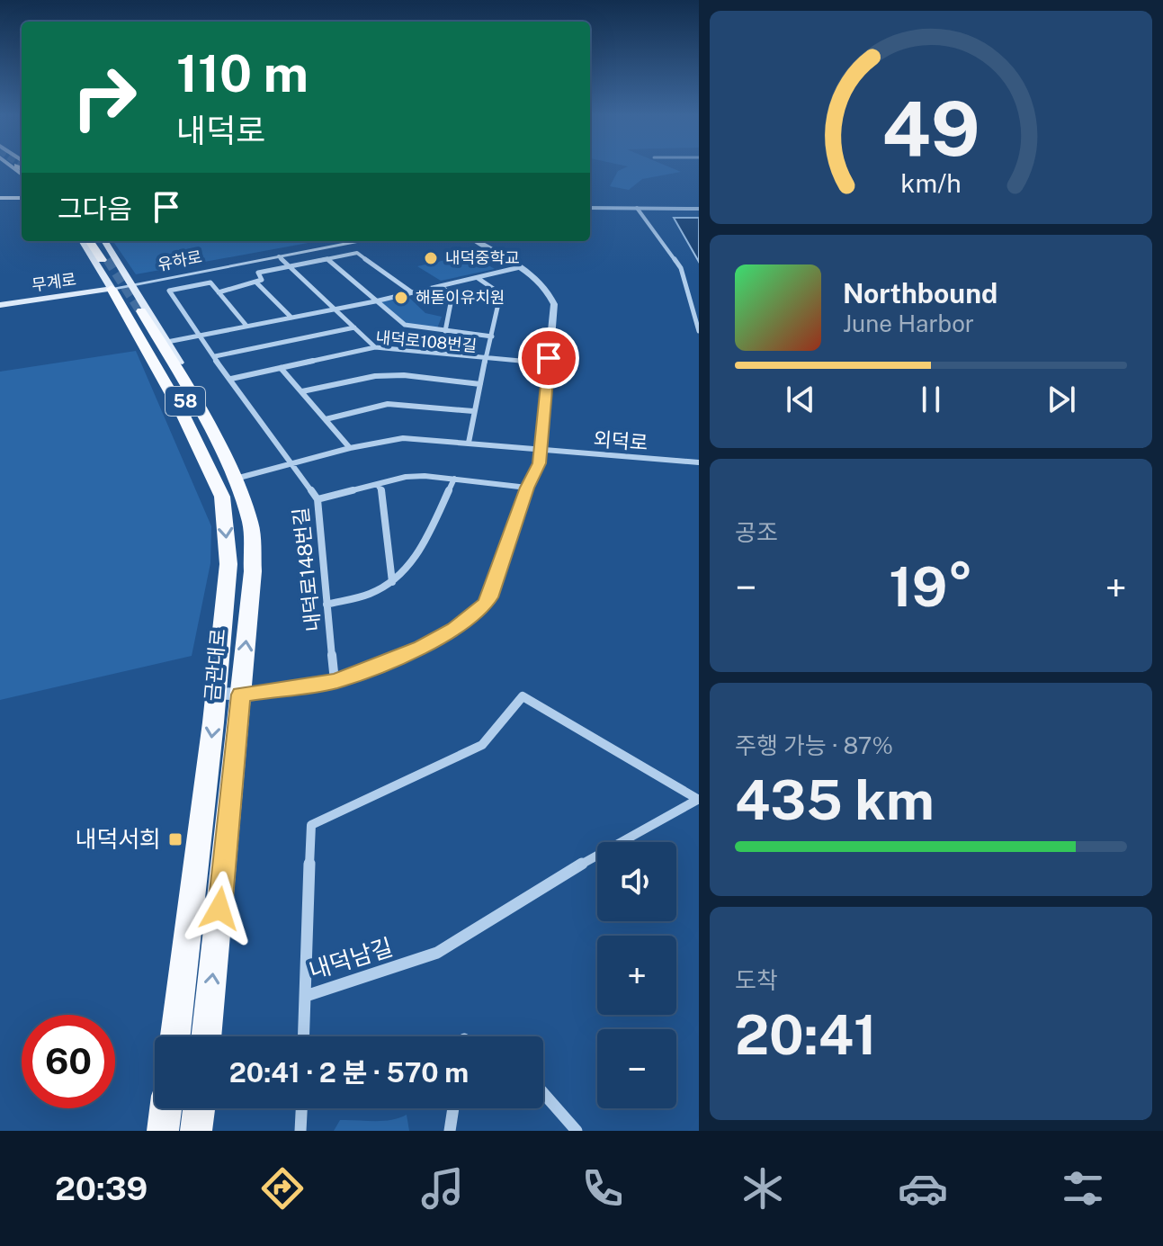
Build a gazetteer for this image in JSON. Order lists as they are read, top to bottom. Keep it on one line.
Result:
{"streets":{"main road":["무계로","58","금관대로"],"street":["유하로","내덕로108번길","외덕로","내덕로148번길","내덕남길"]},"crossings":[["유하로","무계로"],["내덕로108번길","내덕로148번길"],["외덕로","내덕로148번길"],["외덕로","금관대로"]],"places":{"other":["내덕중학교","해돋이유치원"],"transit":["내덕서희"]},"page":{"turn":["110 m","내덕로"],"then":"그다음","song":["Northbound","June Harbor"],"tile":["공조",["주행 가능 · 87%","435 km"],["도착","20:41"]],"heat":["−","19°","+"],"map_buttons":["+","−"],"limit":"60","trip":"20:41 · 2 분 · 570 m","tabs":"20:39","gauge":["49","km/h"]}}
